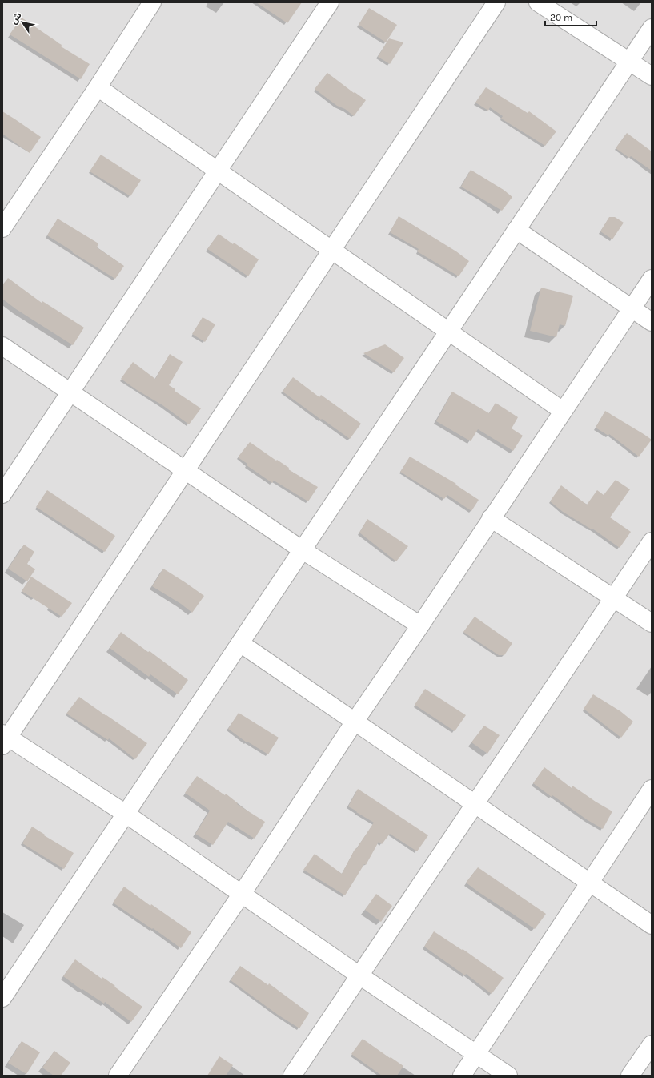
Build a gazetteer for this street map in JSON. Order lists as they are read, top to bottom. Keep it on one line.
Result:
{"scale_bar":"20 m","north":"top left"}
